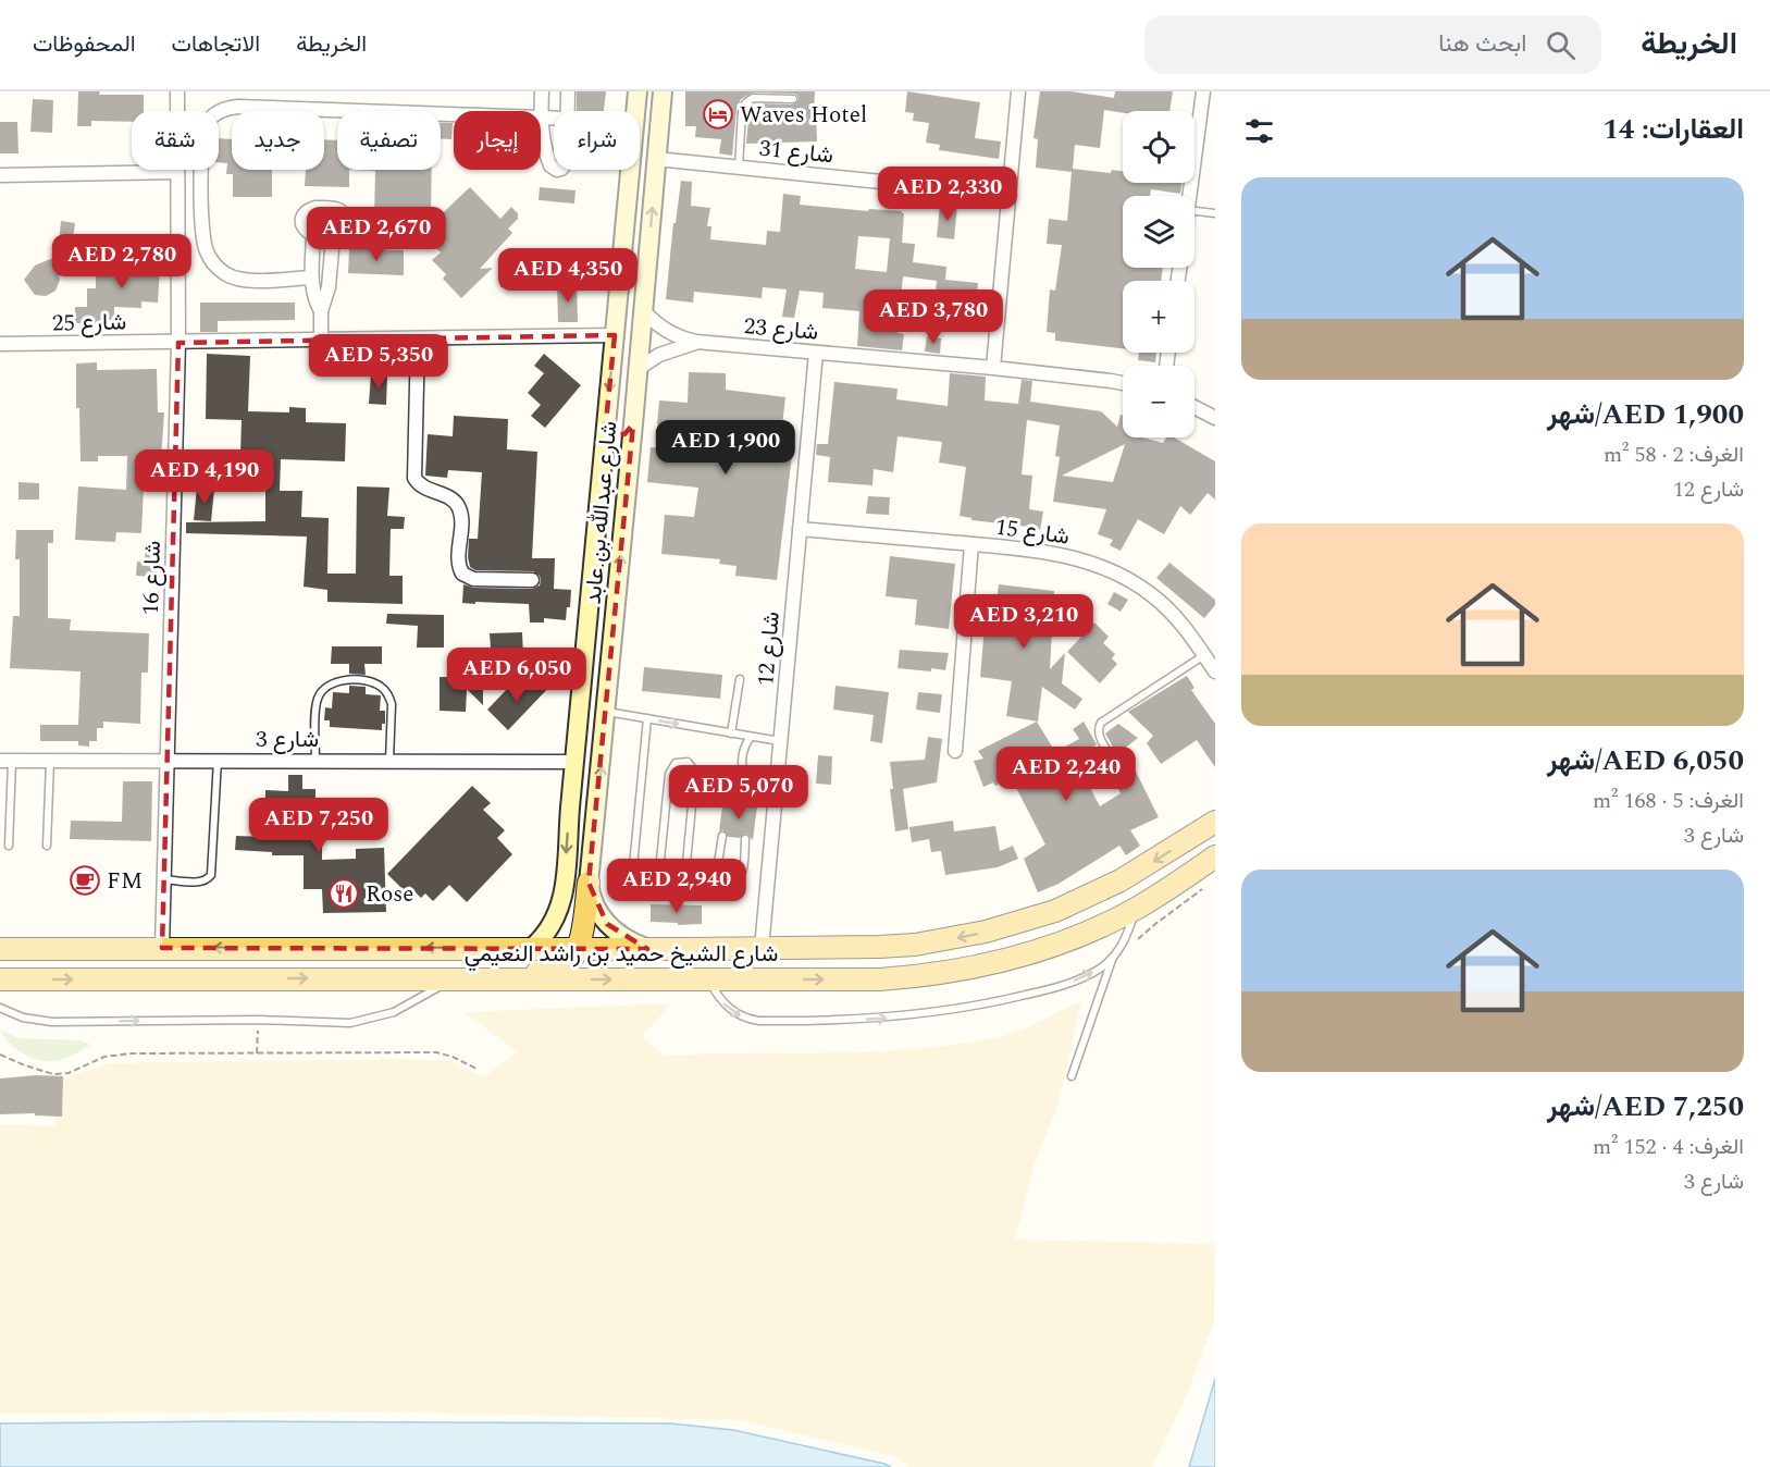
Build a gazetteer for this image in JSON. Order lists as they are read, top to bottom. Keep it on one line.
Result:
{"streets":{"main road":["شارع عبدالله بن عابد","شارع الشيخ حميد بن راشد النعيمي"],"street":["شارع 31","شارع 25","شارع 23","شارع 15","شارع 16","شارع 12","شارع 3"]},"crossings":[["شارع 31","شارع عبدالله بن عابد"],["شارع 25","شارع 16"],["شارع 23","شارع عبدالله بن عابد"],["شارع 23","شارع 12"],["شارع عبدالله بن عابد","شارع 3"],["شارع عبدالله بن عابد","شارع الشيخ حميد بن راشد النعيمي"],["شارع 15","شارع 12"],["شارع 16","شارع 3"],["شارع 16","شارع الشيخ حميد بن راشد النعيمي"],["شارع 12","شارع الشيخ حميد بن راشد النعيمي"]],"places":{"hotel":["Waves Hotel"],"cafe":["FM"],"restaurant":["Rose"]},"page":{"header":"الخريطة","search":"ابحث هنا","nav":["الخريطة","الاتجاهات","المحفوظات"],"heading":"العقارات: 14","map_buttons":["+","−"],"chip":["شراء","إيجار","تصفية","جديد","شقة"],"price":["AED 2,330","AED 2,670","AED 2,780","AED 4,350","AED 3,780","AED 5,350","AED 1,900","AED 4,190","AED 3,210","AED 6,050","AED 2,240","AED 5,070","AED 7,250","AED 2,940"],"list":[{"name":"AED 1,900/شهر","note":"الغرف: 2 · 58 m² · شارع 12"},{"name":"AED 6,050/شهر","note":"الغرف: 5 · 168 m² · شارع 3"},{"name":"AED 7,250/شهر","note":"الغرف: 4 · 152 m² · شارع 3"}]}}
